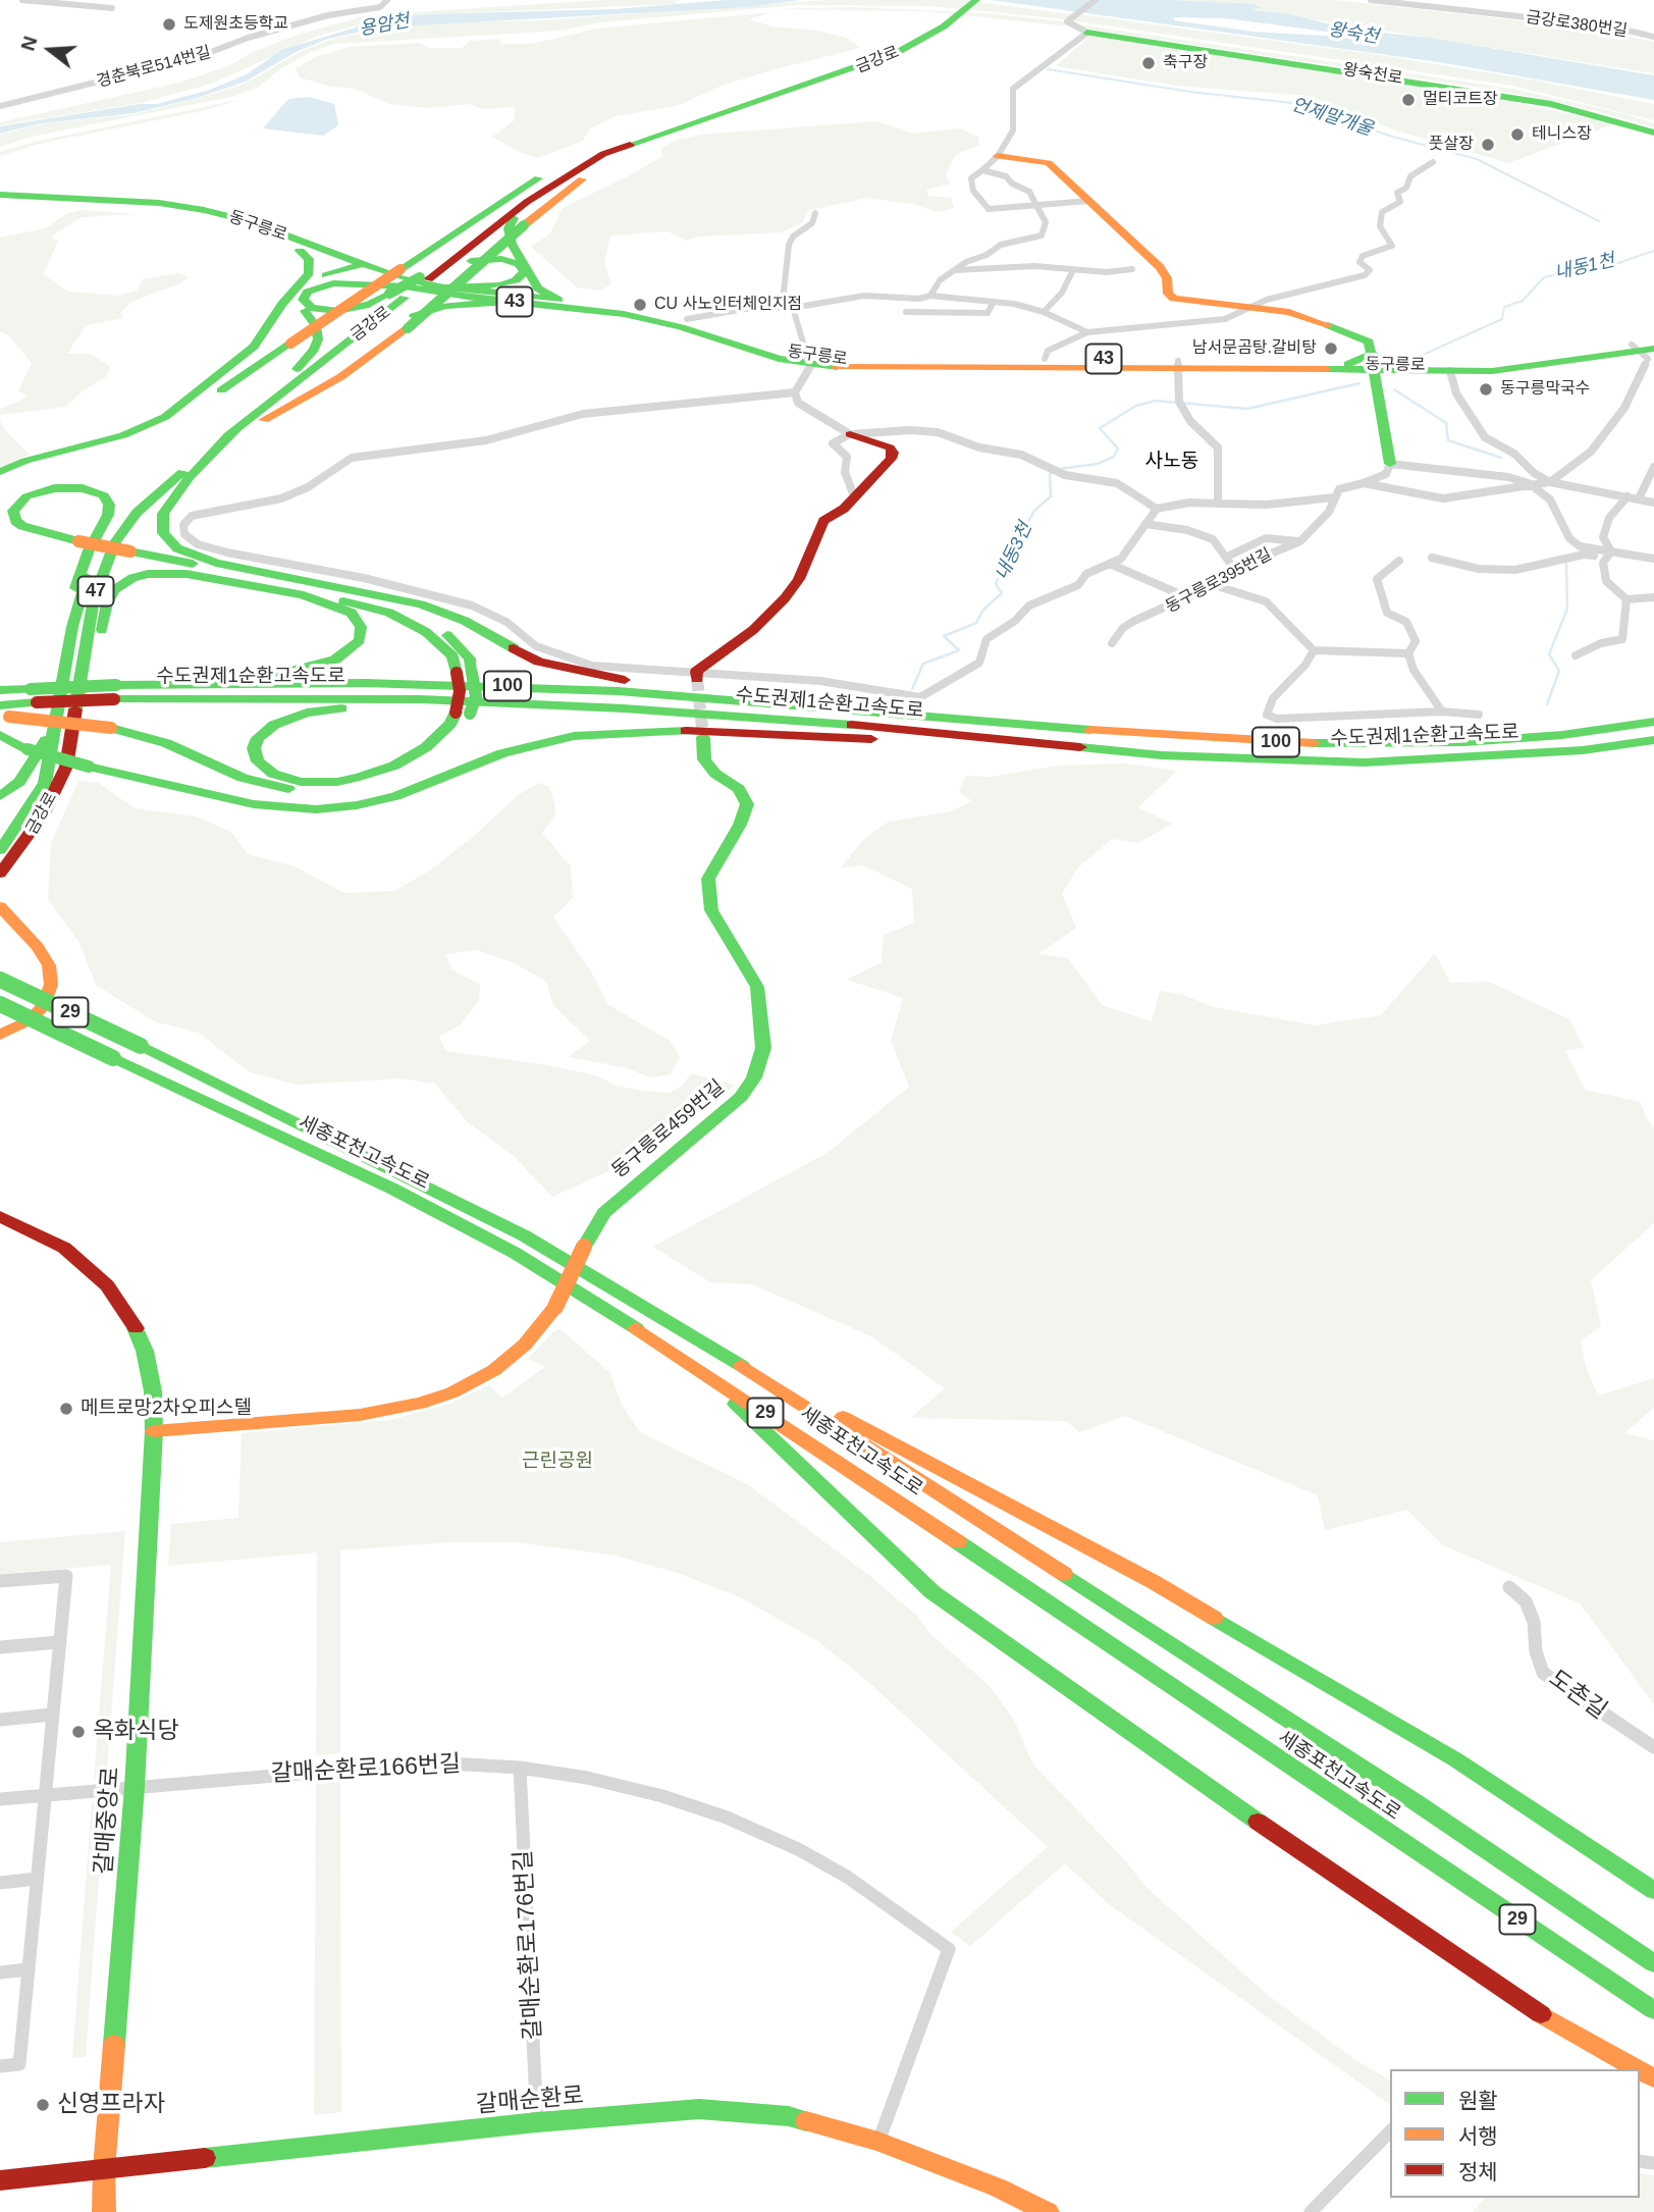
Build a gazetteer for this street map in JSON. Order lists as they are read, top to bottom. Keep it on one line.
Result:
{"streets":{"main road":["금강로","왕숙천로","동구릉로","43","47","수도권제1순환고속도로","100","29","동구릉로459번길","세종포천고속도로","갈매중앙로","갈매순환로"],"street":["금강로380번길","경춘북로514번길","동구릉로395번길","도촌길","갈매순환로166번길","갈매순환로176번길"]},"crossings":[["금강로","동구릉로"],["금강로","43"],["동구릉로","43"],["동구릉로459번길","갈매중앙로"],["갈매순환로166번길","갈매중앙로"],["갈매순환로166번길","갈매순환로176번길"],["갈매순환로166번길","갈매순환로"],["갈매중앙로","갈매순환로"],["갈매순환로176번길","갈매순환로"]],"districts":["사노동"],"water":["용암천","왕숙천","언제말개울","내동1천","내동3천"],"parks":["근린공원"],"places":["도제원초등학교","축구장","멀티코트장","테니스장","풋살장","CU 사노인터체인지점","남서문곰탕.갈비탕","동구릉막국수","메트로망2차오피스텔","옥화식당","신영프라자"],"legend":["원활","서행","정체"],"north":"left"}
